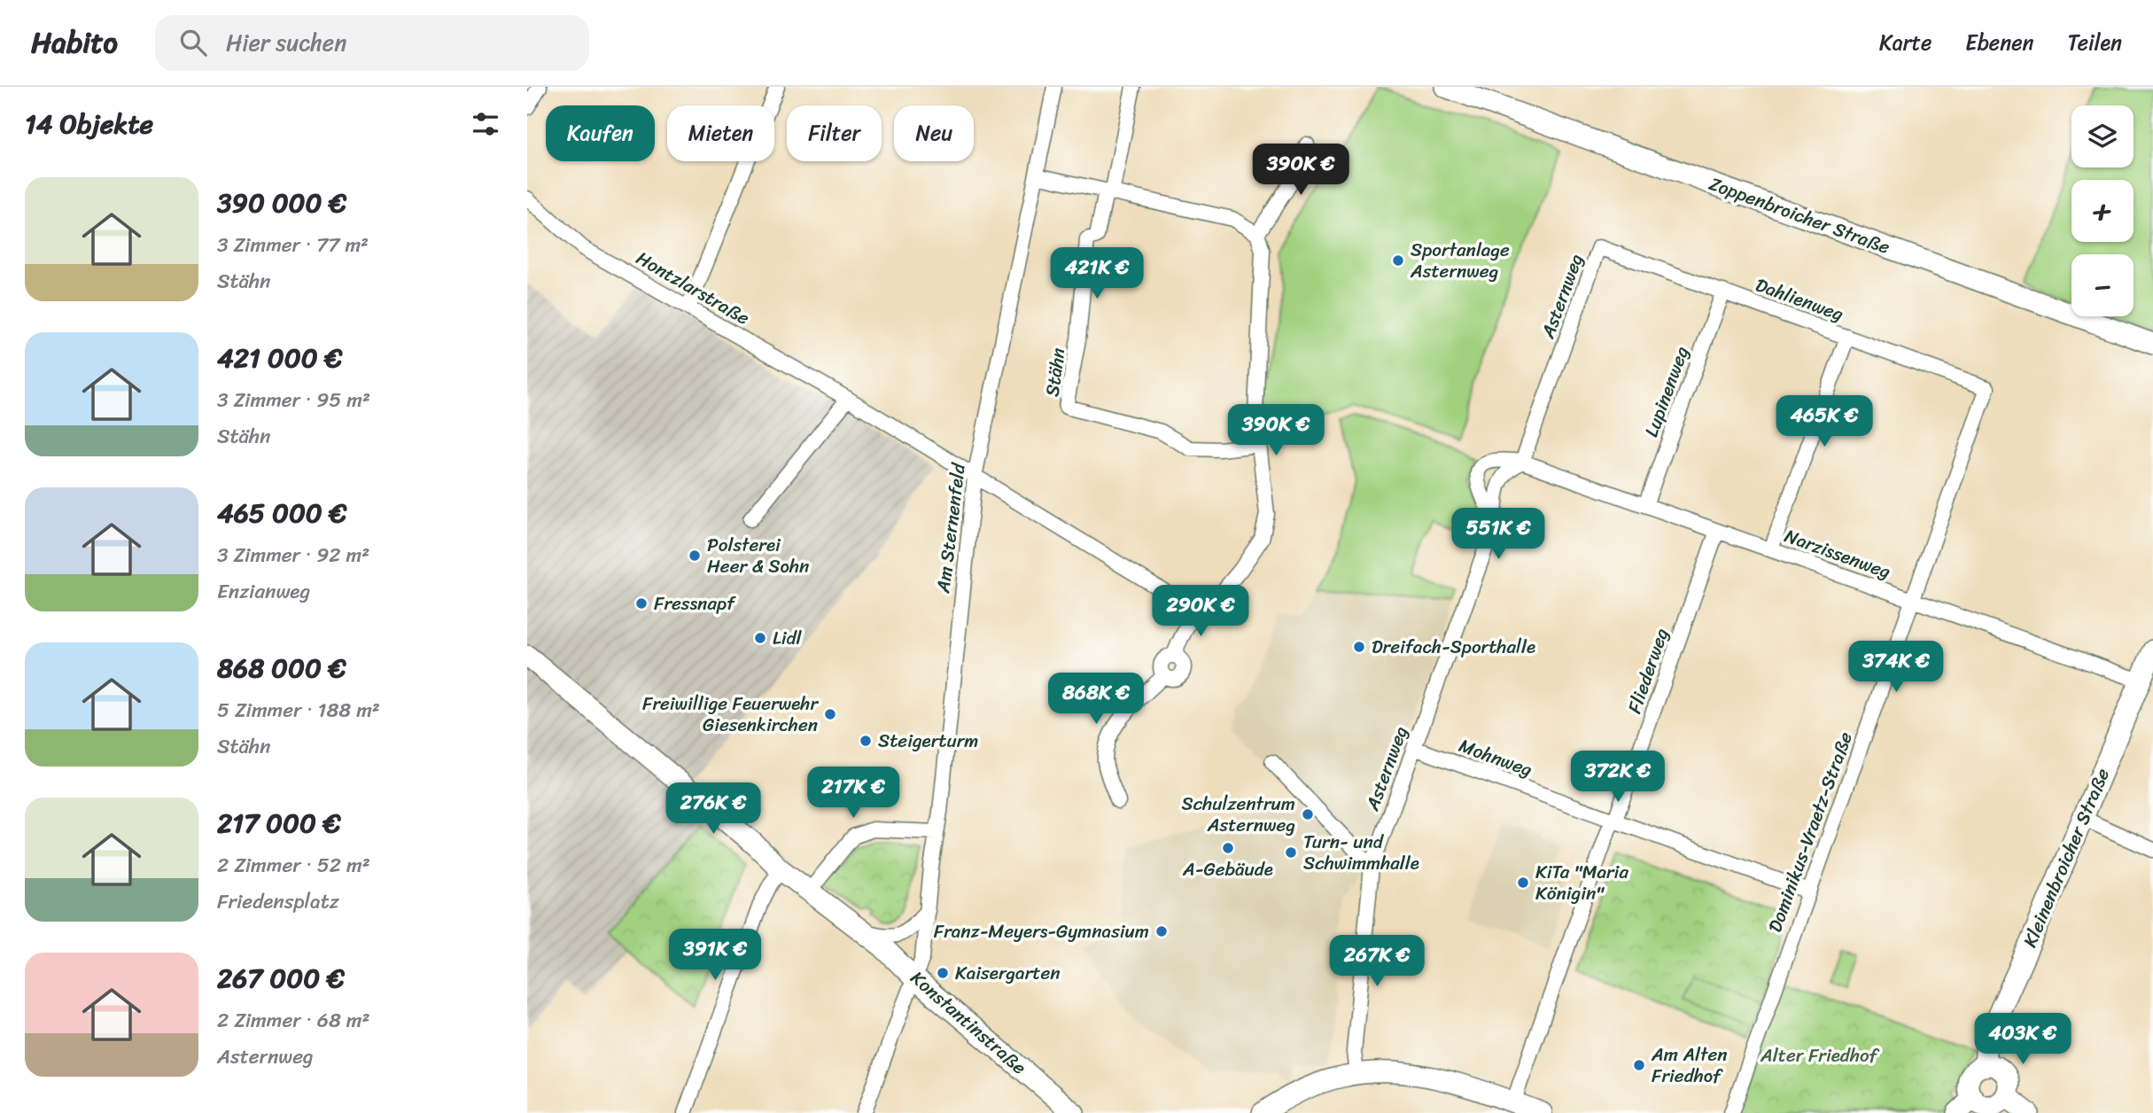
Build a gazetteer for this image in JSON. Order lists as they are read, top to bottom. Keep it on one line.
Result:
{"streets":{"main road":["Zoppenbroicher Straße","Kleinenbroicher Straße","Konstantinstraße"],"street":["Hontzlarstraße","Asternweg","Dahlienweg","Stähn","Lupinenweg","Am Sternenfeld","Narzissenweg","Fliederweg","Mohnweg","Dominikus-Vraetz-Straße"]},"crossings":[["Hontzlarstraße","Am Sternenfeld"],["Asternweg","Dahlienweg"],["Asternweg","Narzissenweg"],["Asternweg","Mohnweg"],["Dahlienweg","Lupinenweg"],["Dahlienweg","Dominikus-Vraetz-Straße"],["Lupinenweg","Narzissenweg"],["Am Sternenfeld","Konstantinstraße"],["Narzissenweg","Fliederweg"],["Narzissenweg","Dominikus-Vraetz-Straße"],["Narzissenweg","Kleinenbroicher Straße"],["Fliederweg","Mohnweg"],["Mohnweg","Dominikus-Vraetz-Straße"]],"parks":["Alter Friedhof"],"places":["Sportanlage Asternweg","Polsterei Heer & Sohn","Fressnapf","Lidl","Dreifach-Sporthalle","Freiwillige Feuerwehr Giesenkirchen","Steigerturm","Schulzentrum Asternweg","A-Gebäude","Turn- und Schwimmhalle","KiTa \"Maria Königin\"","Franz-Meyers-Gymnasium","Kaisergarten","Am Alten Friedhof"],"page":{"header":"Habito","search":"Hier suchen","nav":["Karte","Ebenen","Teilen"],"heading":"14 Objekte","map_buttons":["+","−"],"chip":["Kaufen","Mieten","Filter","Neu"],"price":["390K €","421K €","465K €","390K €","551K €","290K €","374K €","868K €","372K €","217K €","276K €","391K €","267K €","403K €"],"list":[{"name":"390 000 €","note":"3 Zimmer · 77 m² · Stähn"},{"name":"421 000 €","note":"3 Zimmer · 95 m² · Stähn"},{"name":"465 000 €","note":"3 Zimmer · 92 m² · Enzianweg"},{"name":"868 000 €","note":"5 Zimmer · 188 m² · Stähn"},{"name":"217 000 €","note":"2 Zimmer · 52 m² · Friedensplatz"},{"name":"267 000 €","note":"2 Zimmer · 68 m² · Asternweg"}]}}
